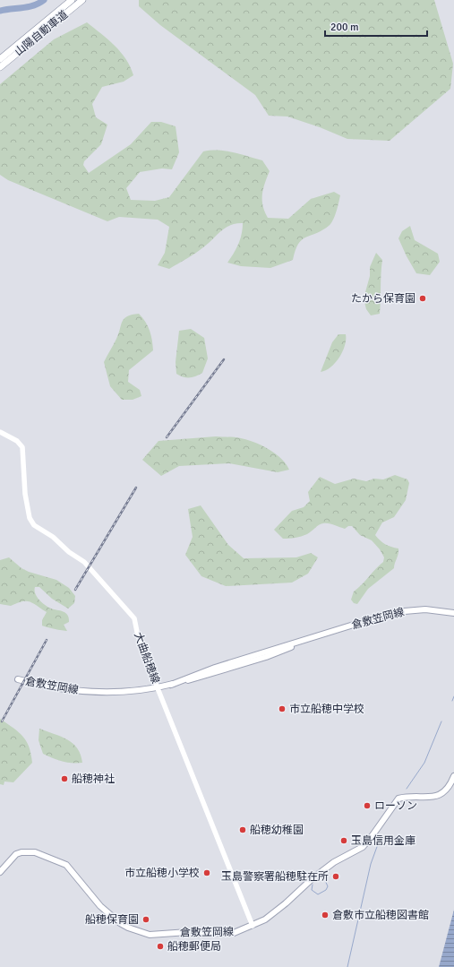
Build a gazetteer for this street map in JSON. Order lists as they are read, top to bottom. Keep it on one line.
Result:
{"streets":{"highway":["山陽自動車道"],"main road":["倉敷笠岡線","大曲船穂線"]},"crossings":[["倉敷笠岡線","大曲船穂線"]],"places":["たから保育園","市立船穂中学校","船穂神社","ローソン","船穂幼稚園","玉島信用金庫","市立船穂小学校","玉島警察署船穂駐在所","倉敷市立船穂図書館","船穂保育園","船穂郵便局"],"scale_bar":"200 m"}
